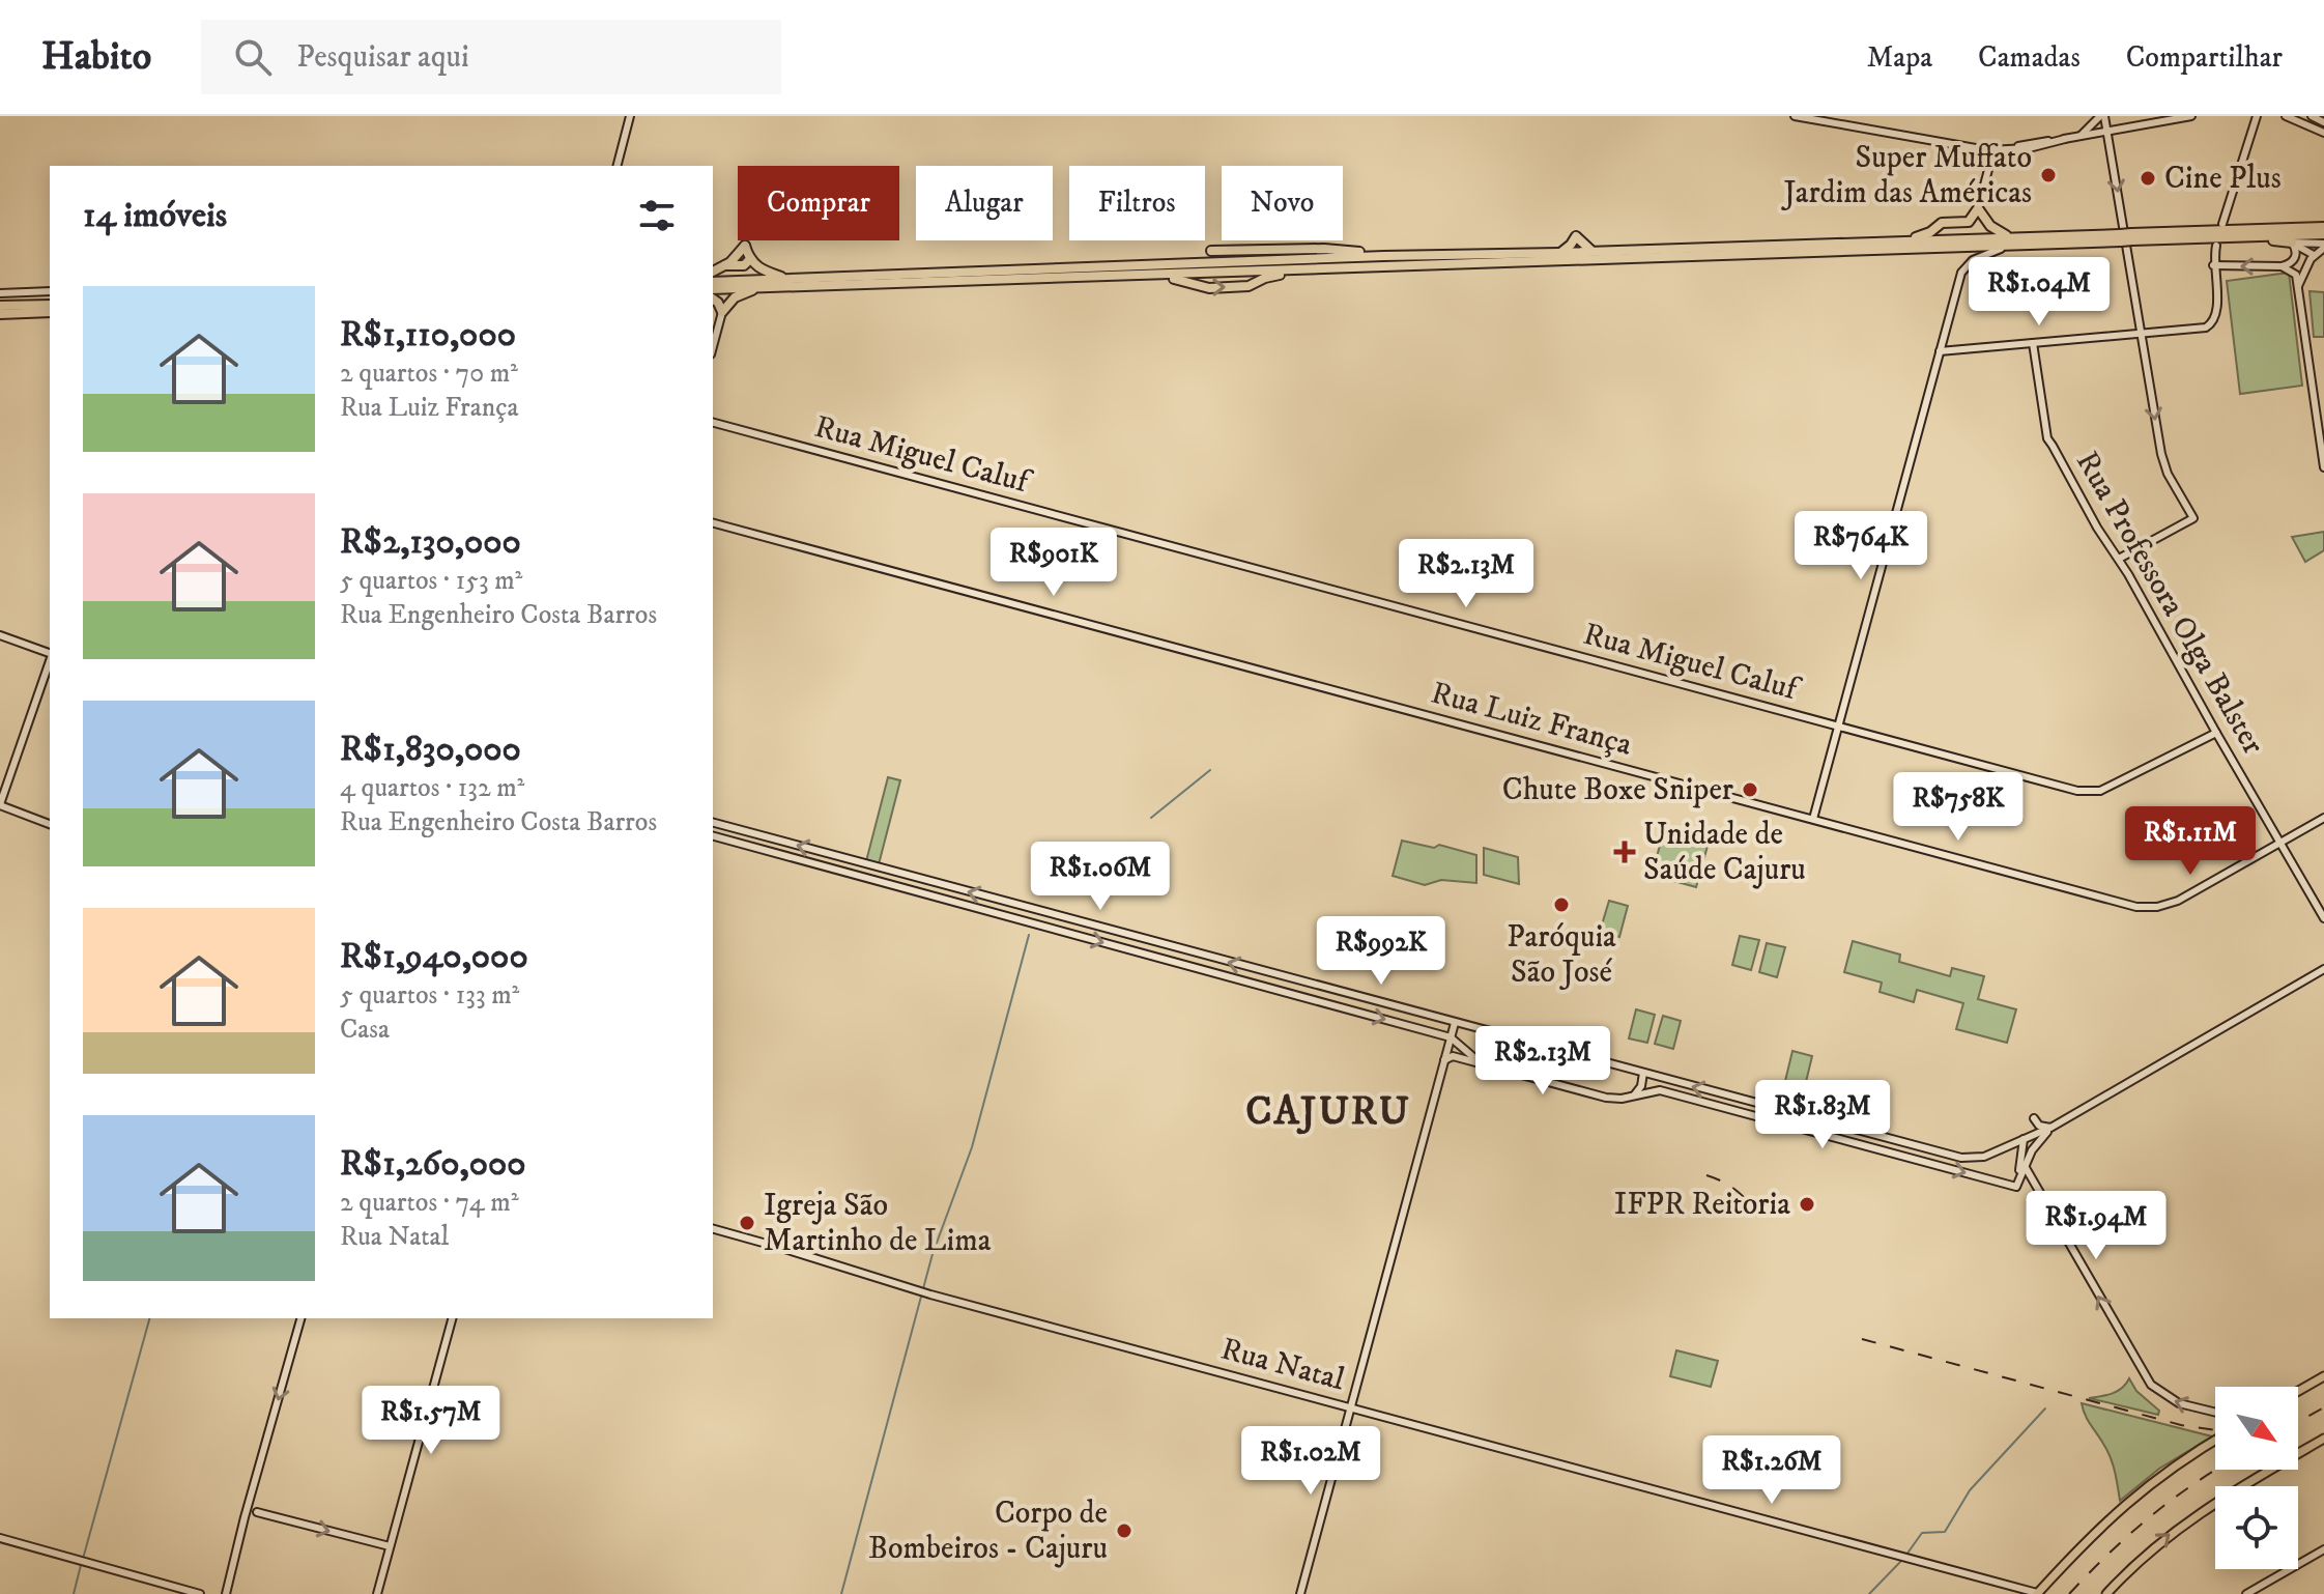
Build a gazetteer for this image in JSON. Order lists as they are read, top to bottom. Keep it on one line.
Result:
{"streets":{"street":["Rua Miguel Caluf","Rua Professora Olga Balster","Rua Luiz França","Rua Natal"]},"crossings":[["Rua Miguel Caluf","Rua Professora Olga Balster"],["Rua Professora Olga Balster","Rua Luiz França"]],"districts":["CAJURU"],"places":{"other":["Super Muffato Jardim das Américas","Cine Plus","Chute Boxe Sniper","Paróquia São José","IFPR Reitoria","Igreja São Martinho de Lima","Corpo de Bombeiros - Cajuru"],"health":["Unidade de Saúde Cajuru"]},"north":"bottom right","page":{"header":"Habito","search":"Pesquisar aqui","nav":["Mapa","Camadas","Compartilhar"],"chip":["Comprar","Alugar","Filtros","Novo"],"heading":"14 imóveis","price":["R$1.04M","R$764K","R$901K","R$2.13M","R$758K","R$1.11M","R$1.06M","R$992K","R$2.13M","R$1.83M","R$1.94M","R$1.57M","R$1.02M","R$1.26M"],"list":[{"name":"R$1,110,000","note":"2 quartos · 70 m² · Rua Luiz França"},{"name":"R$2,130,000","note":"5 quartos · 153 m² · Rua Engenheiro Costa Barros"},{"name":"R$1,830,000","note":"4 quartos · 132 m² · Rua Engenheiro Costa Barros"},{"name":"R$1,940,000","note":"5 quartos · 133 m² · Casa"},{"name":"R$1,260,000","note":"2 quartos · 74 m² · Rua Natal"}]}}
